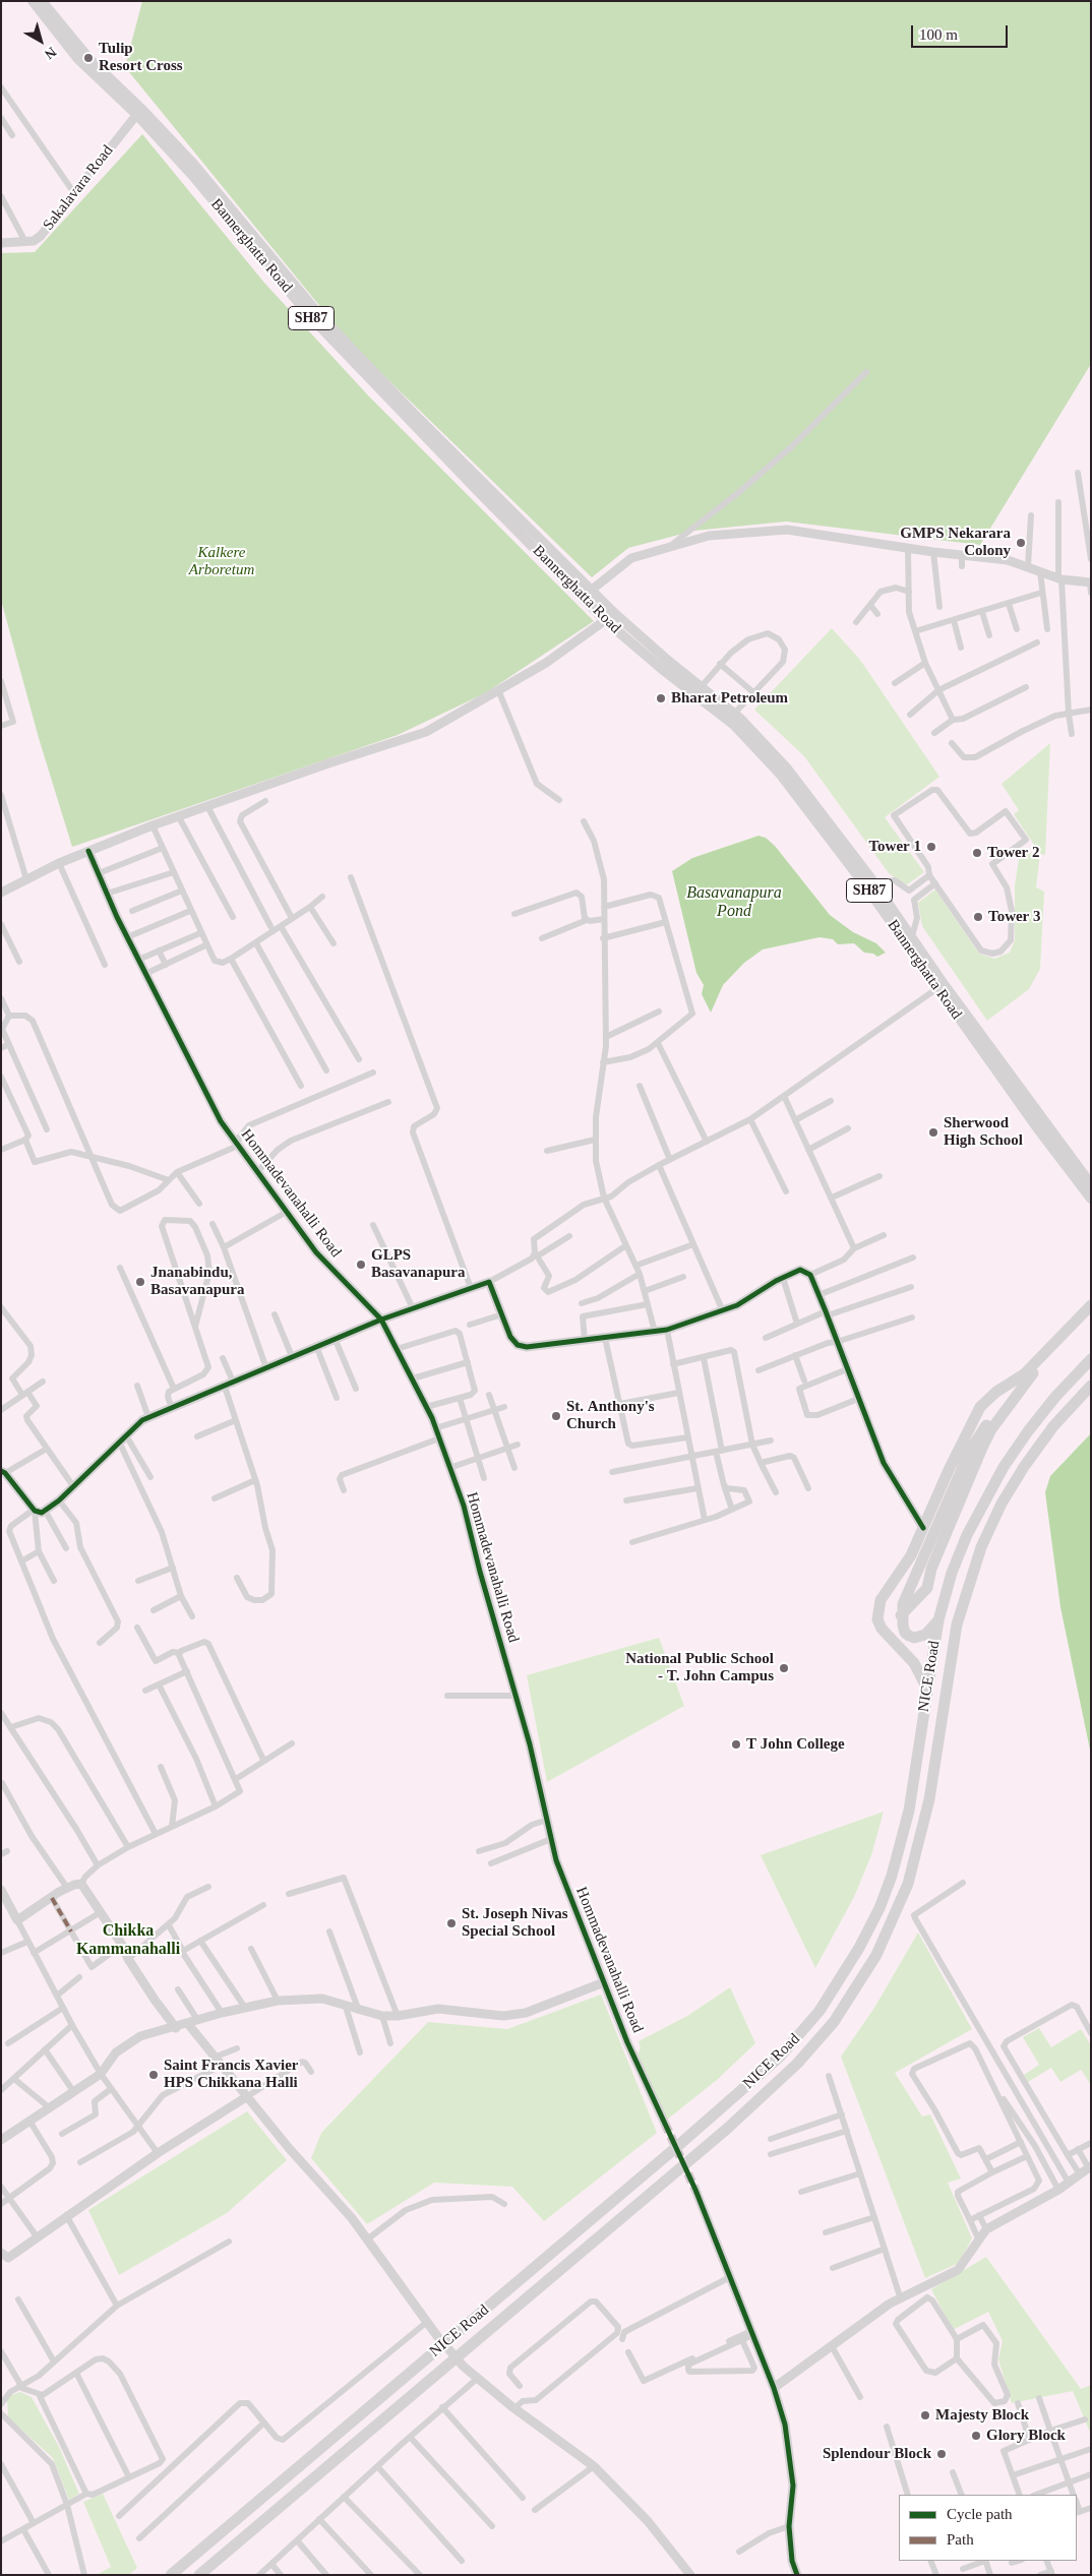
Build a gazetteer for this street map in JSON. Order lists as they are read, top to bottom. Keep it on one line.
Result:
{"streets":{"highway":["NICE Road"],"main road":["Bannerghatta Road","SH87"],"street":["Sakalavara Road","Hommadevanahalli Road"]},"crossings":[["Sakalavara Road","Bannerghatta Road"]],"districts":["Chikka Kammanahalli"],"water":["Basavanapura Pond"],"parks":["Kalkere Arboretum"],"places":["Tulip Resort Cross","GMPS Nekarara Colony","Bharat Petroleum","Tower 1","Tower 2","Tower 3","Sherwood High School","GLPS Basavanapura","Jnanabindu, Basavanapura","St. Anthony's Church","National Public School - T. John Campus","T John College","St. Joseph Nivas Special School","Saint Francis Xavier HPS Chikkana Halli","Majesty Block","Glory Block","Splendour Block"],"legend":["Cycle path","Path"],"scale_bar":"100 m","north":"bottom right"}
